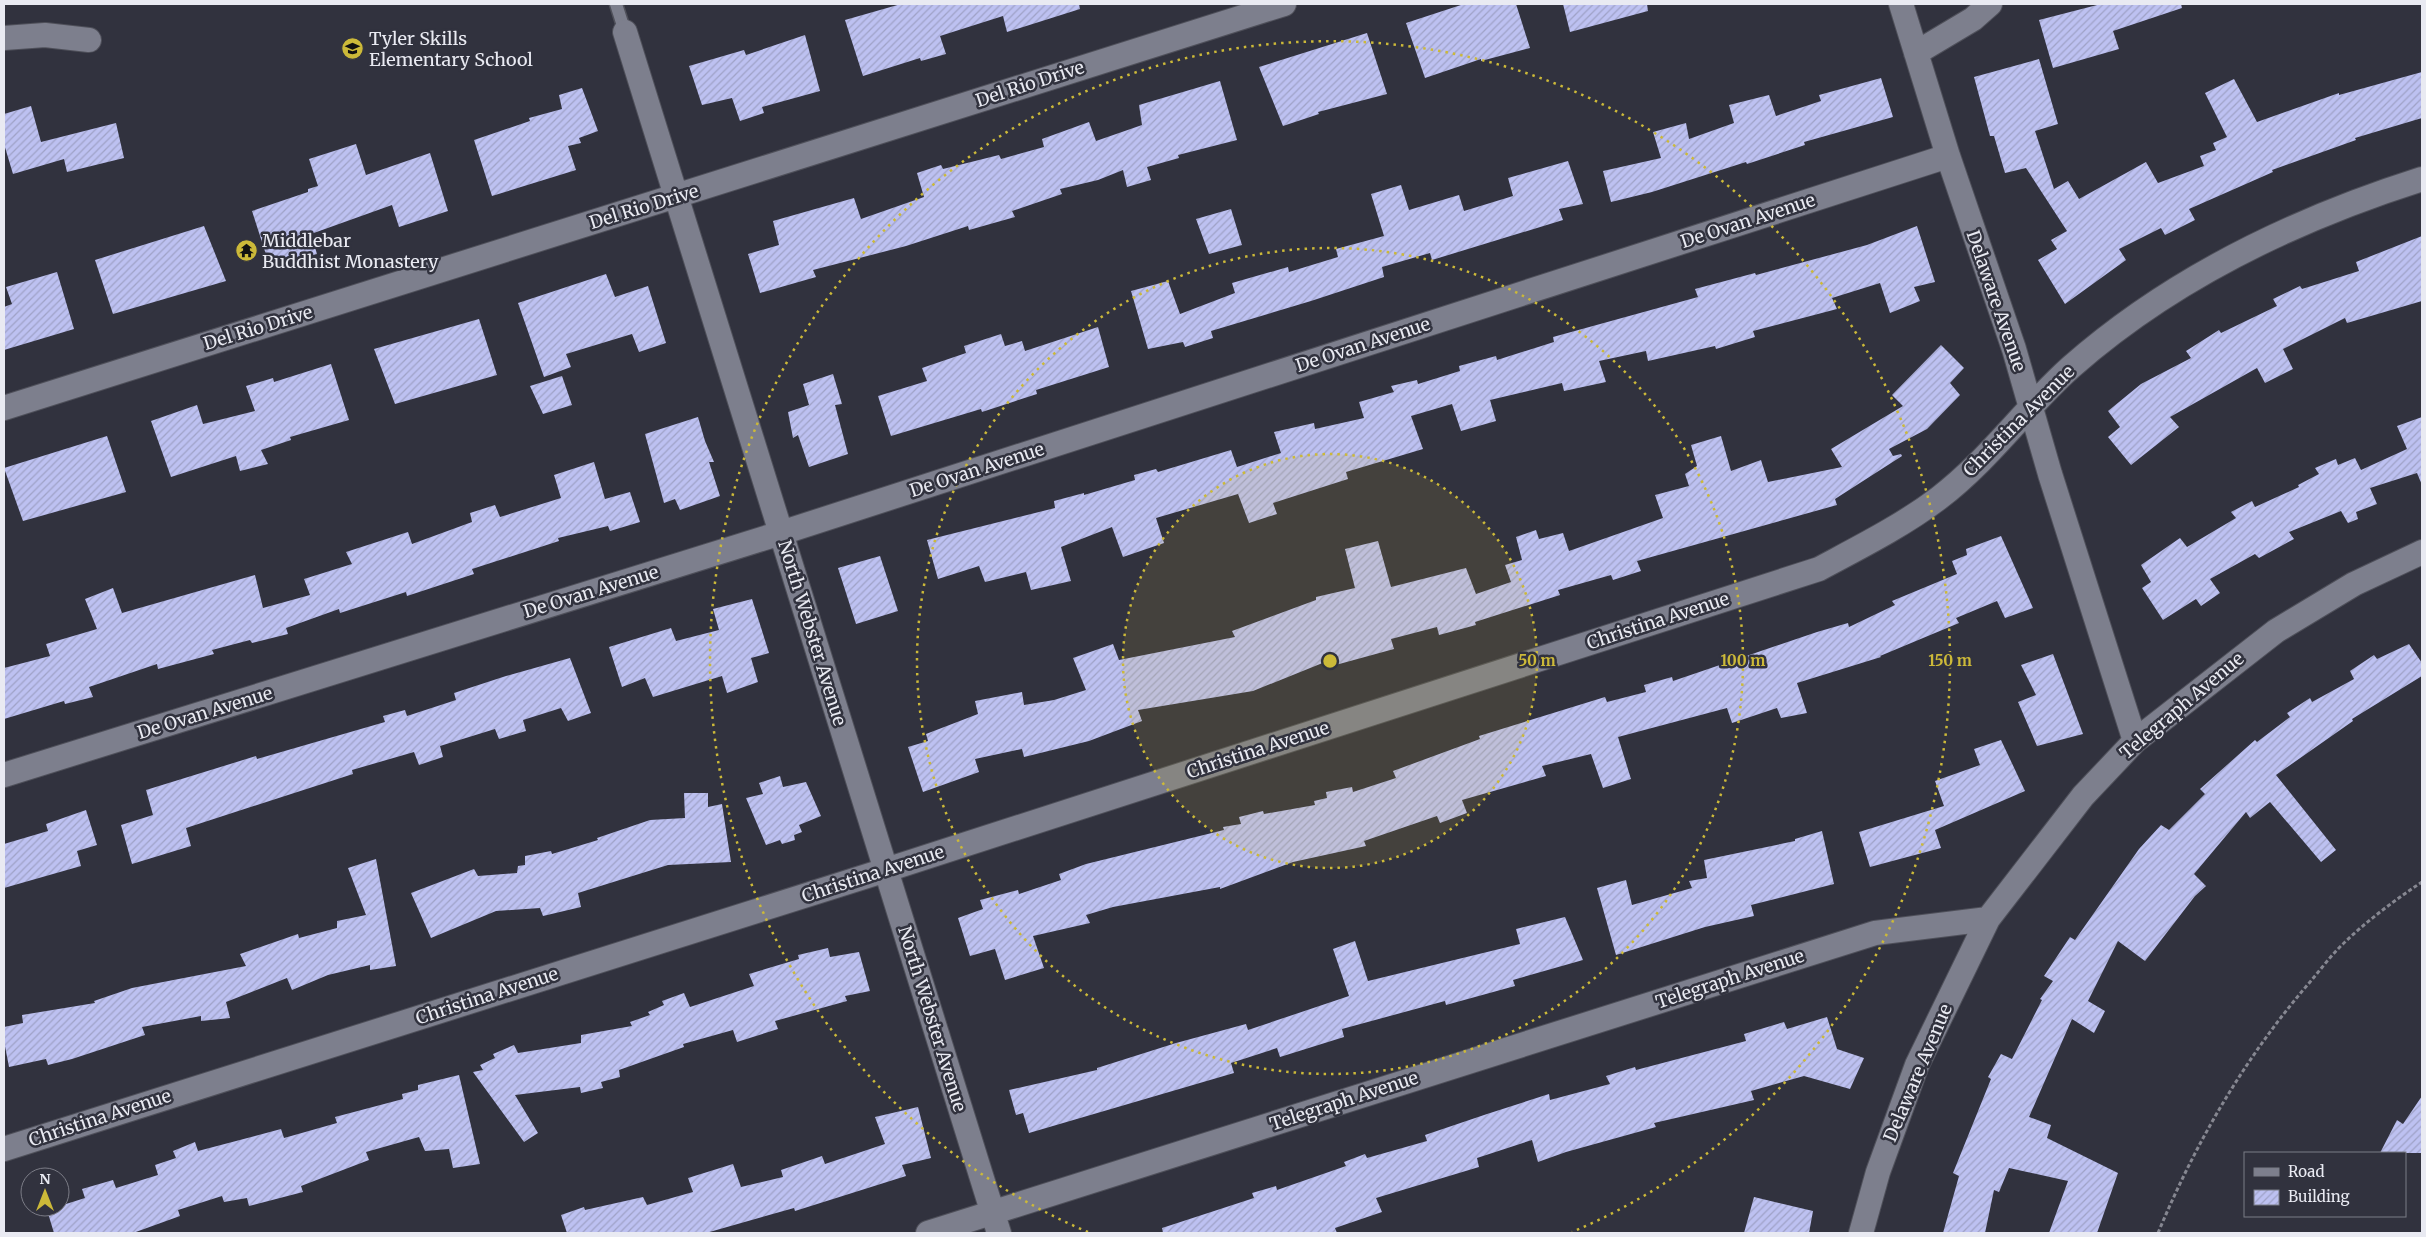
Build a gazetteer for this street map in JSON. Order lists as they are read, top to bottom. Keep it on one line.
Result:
{"streets":{"street":["Del Rio Drive","De Ovan Avenue","Delaware Avenue","Christina Avenue","North Webster Avenue","Telegraph Avenue"]},"crossings":[["Del Rio Drive","North Webster Avenue"],["De Ovan Avenue","Delaware Avenue"],["De Ovan Avenue","North Webster Avenue"],["Delaware Avenue","Christina Avenue"],["Delaware Avenue","Telegraph Avenue"],["Christina Avenue","North Webster Avenue"],["North Webster Avenue","Telegraph Avenue"]],"places":{"school or university":["Tyler Skills Elementary School"],"temple":["Middlebar Buddhist Monastery"]},"legend":["Road","Building"],"north":"top","rings":["50 m","100 m","150 m"]}
